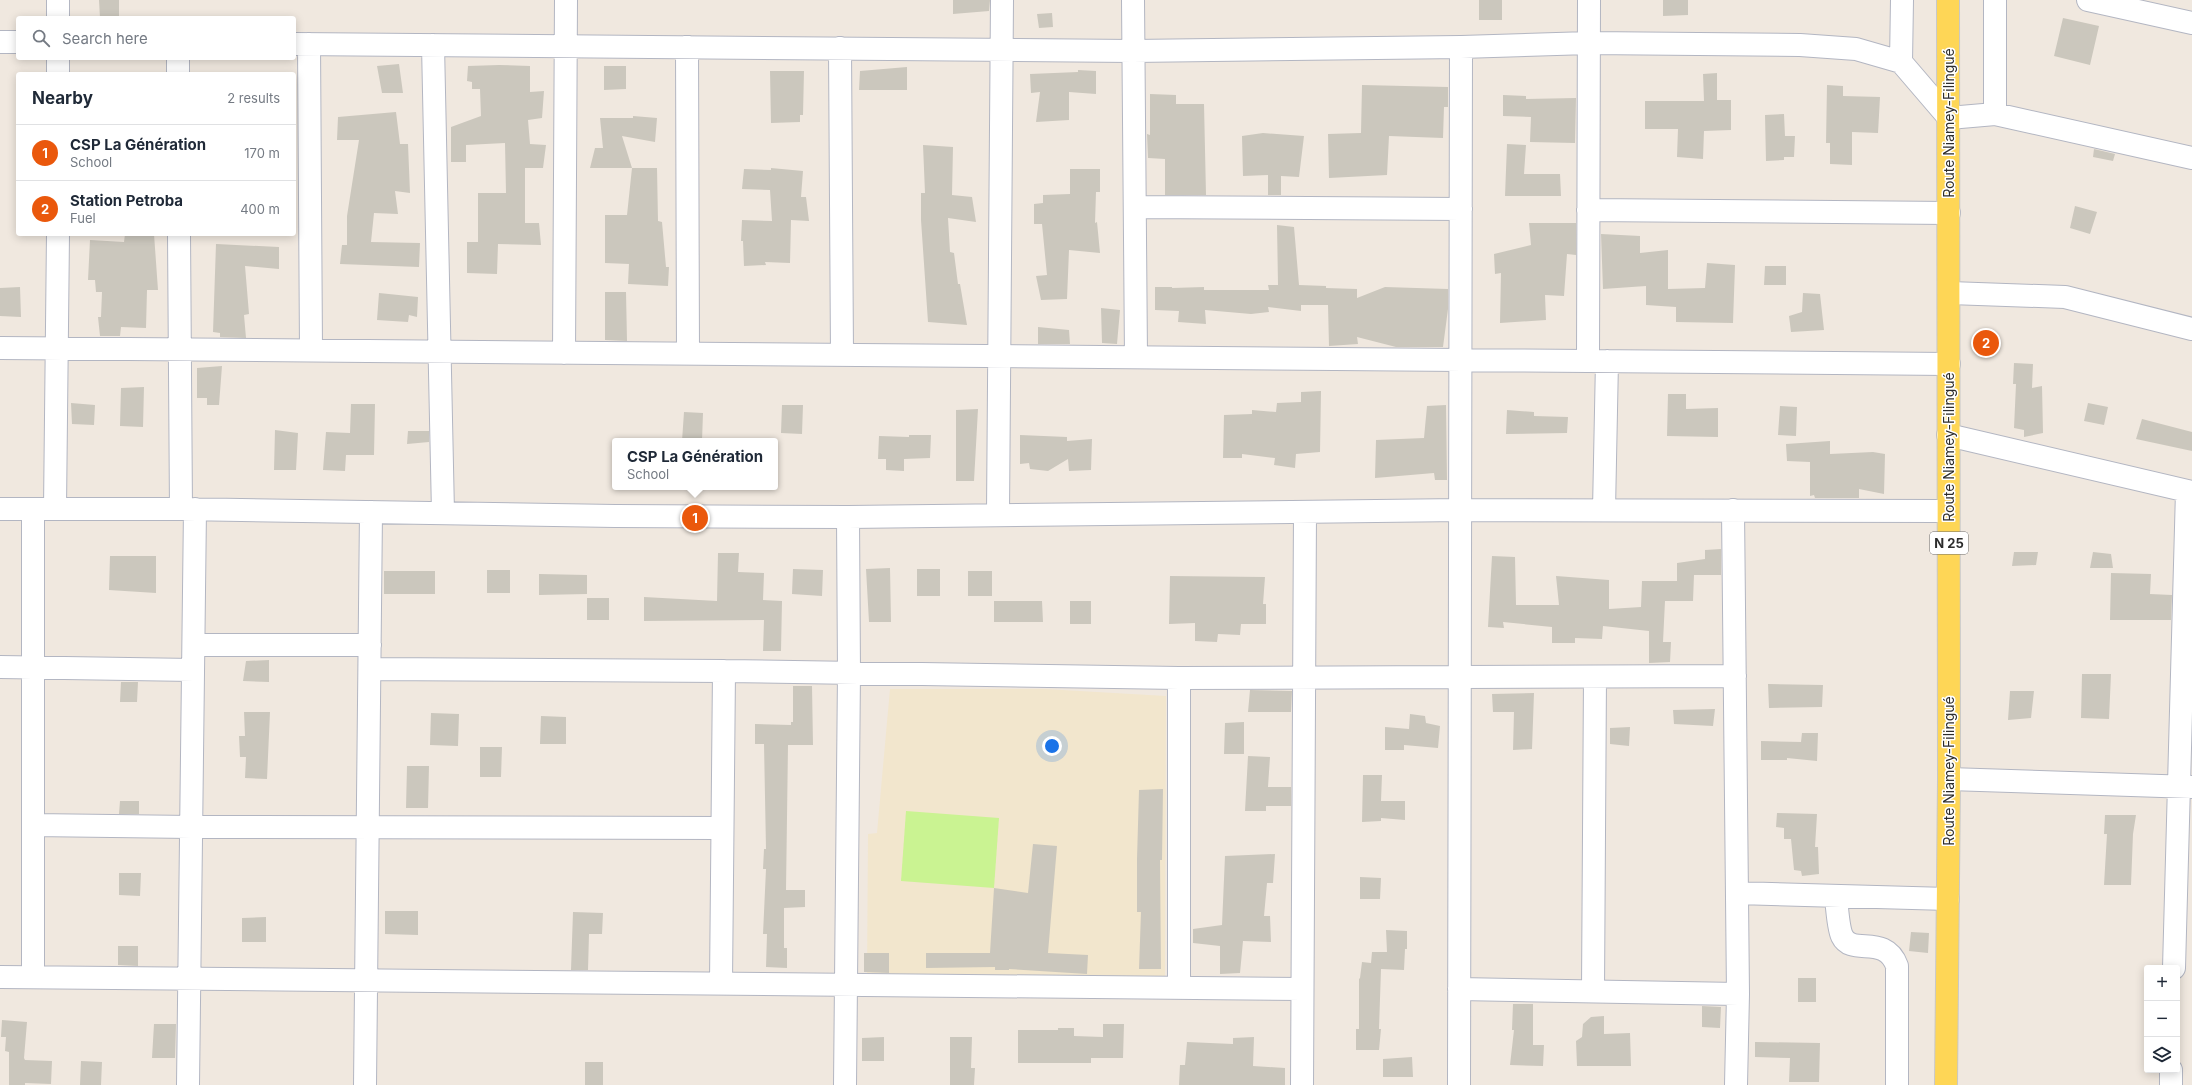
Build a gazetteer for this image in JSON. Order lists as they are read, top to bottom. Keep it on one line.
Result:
{"streets":{"main road":["Route Niamey-Filingué","N 25"]},"page":{"search":"Search here","heading":["Nearby","2 results"],"list":[{"mark":"1","name":"CSP La Génération","note":"School","value":"170 m"},{"mark":"2","name":"Station Petroba","note":"Fuel","value":"400 m"}],"pins":["2","1"],"popup":["CSP La Génération","School"],"map_buttons":["+","−"]}}
